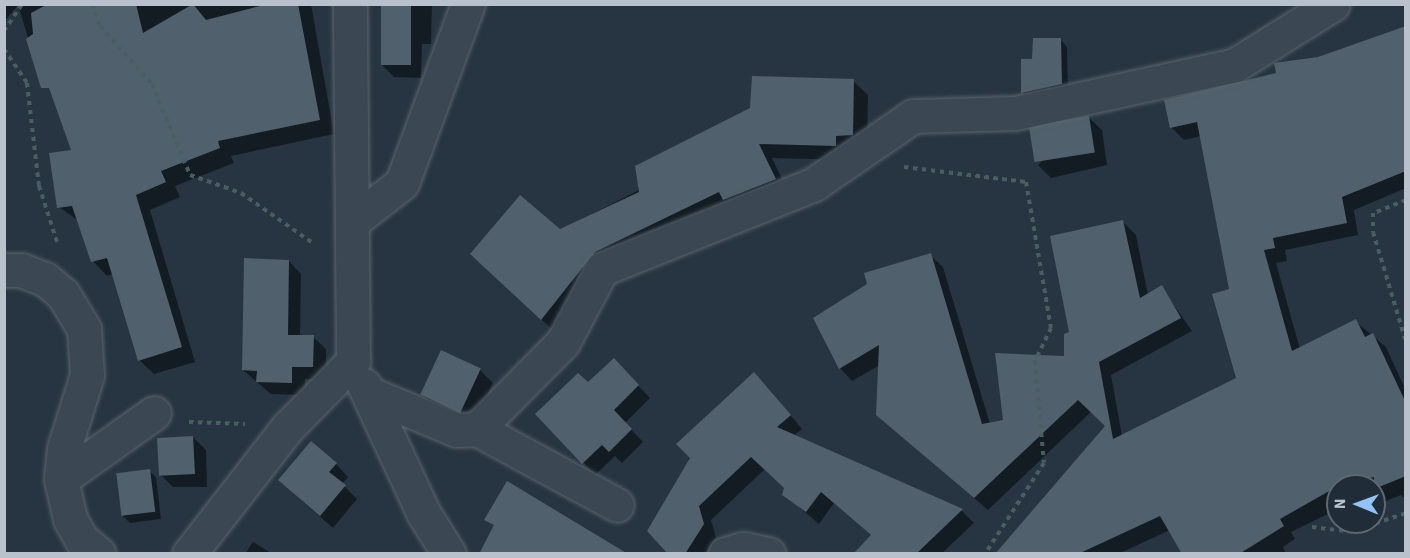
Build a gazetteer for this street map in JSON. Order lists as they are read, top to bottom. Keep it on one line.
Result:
{"north":"left"}
